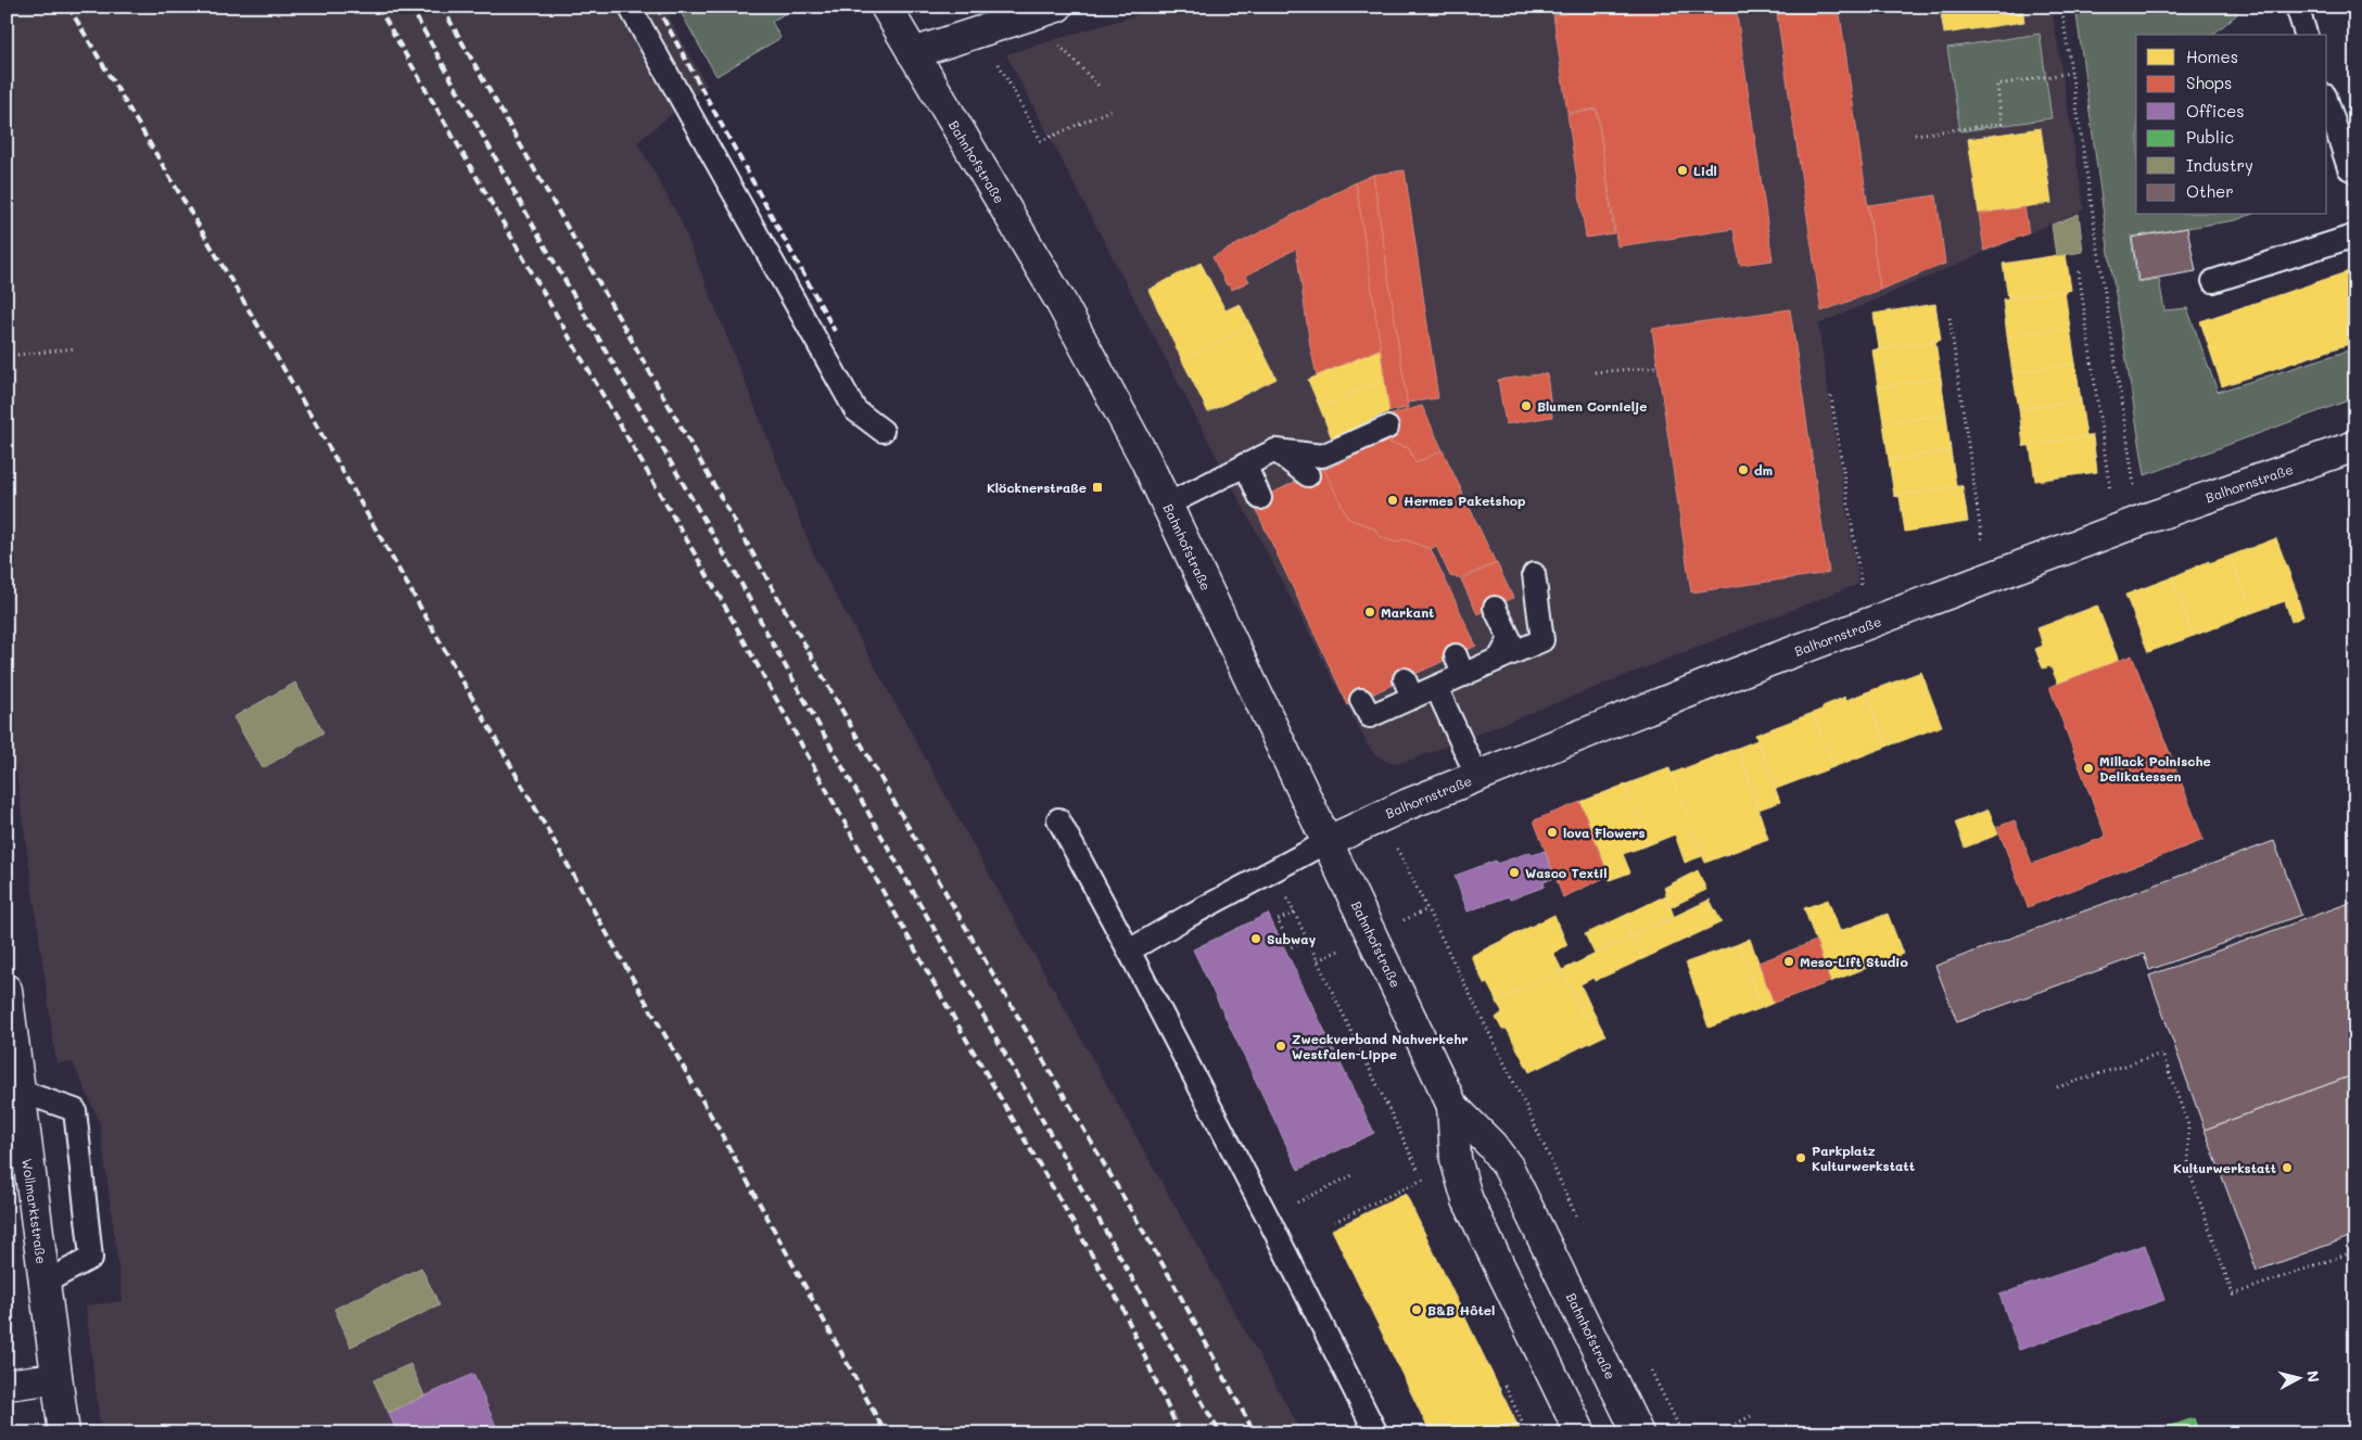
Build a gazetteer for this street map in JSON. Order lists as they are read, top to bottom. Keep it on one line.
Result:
{"streets":{"main road":["Bahnhofstraße","Balhornstraße","Wollmarktstraße"]},"crossings":[["Bahnhofstraße","Balhornstraße"]],"places":{"other":["Lidl","Blumen Cornielje","dm","Hermes Paketshop","Markant","Millack Polnische Delikatessen","lova Flowers","Wasco Textil","Subway","Meso-Lift Studio","Zweckverband Nahverkehr Westfalen-Lippe","Parkplatz Kulturwerkstatt","Kulturwerkstatt","B&B Hôtel"],"transit":["Klöcknerstraße"]},"legend":["Homes","Shops","Offices","Public","Industry","Other"],"north":"right"}
